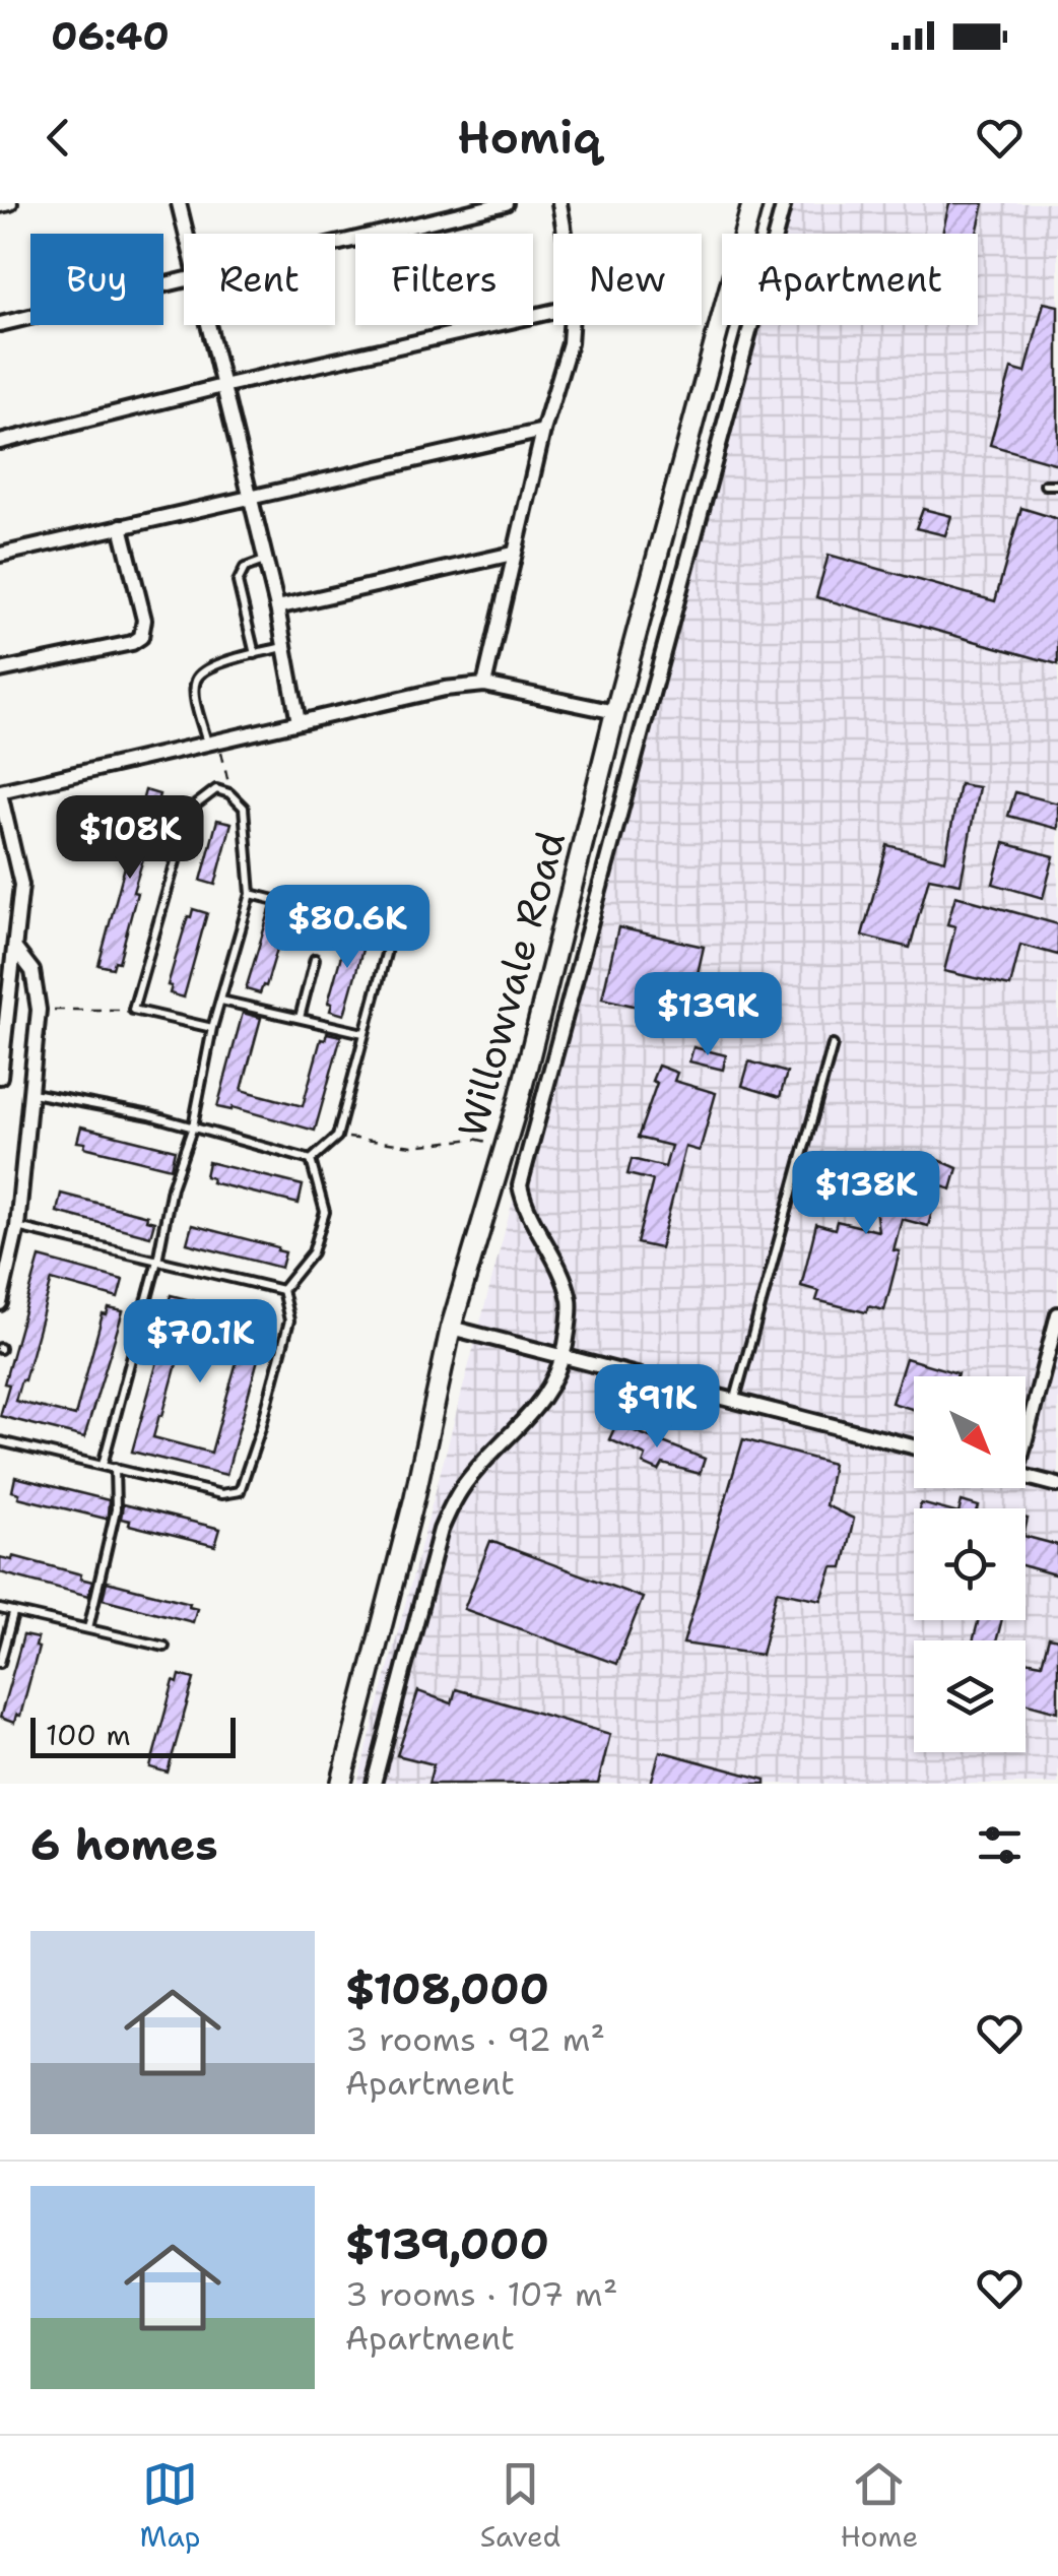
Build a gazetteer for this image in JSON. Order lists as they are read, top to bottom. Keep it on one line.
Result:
{"streets":{"main road":["Willowvale Road"]},"scale_bar":"100 m","north":"bottom right","page":{"status":"06:40","header":"Homiq","chip":["Buy","Rent","Filters","New","Apartment"],"price":["$108K","$80.6K","$139K","$138K","$70.1K","$91K"],"scale":"100 m","heading":"6 homes","list":[{"name":"$108,000","note":"3 rooms · 92 m² · Apartment"},{"name":"$139,000","note":"3 rooms · 107 m² · Apartment"}],"tabs":["Map","Saved","Home"]}}
